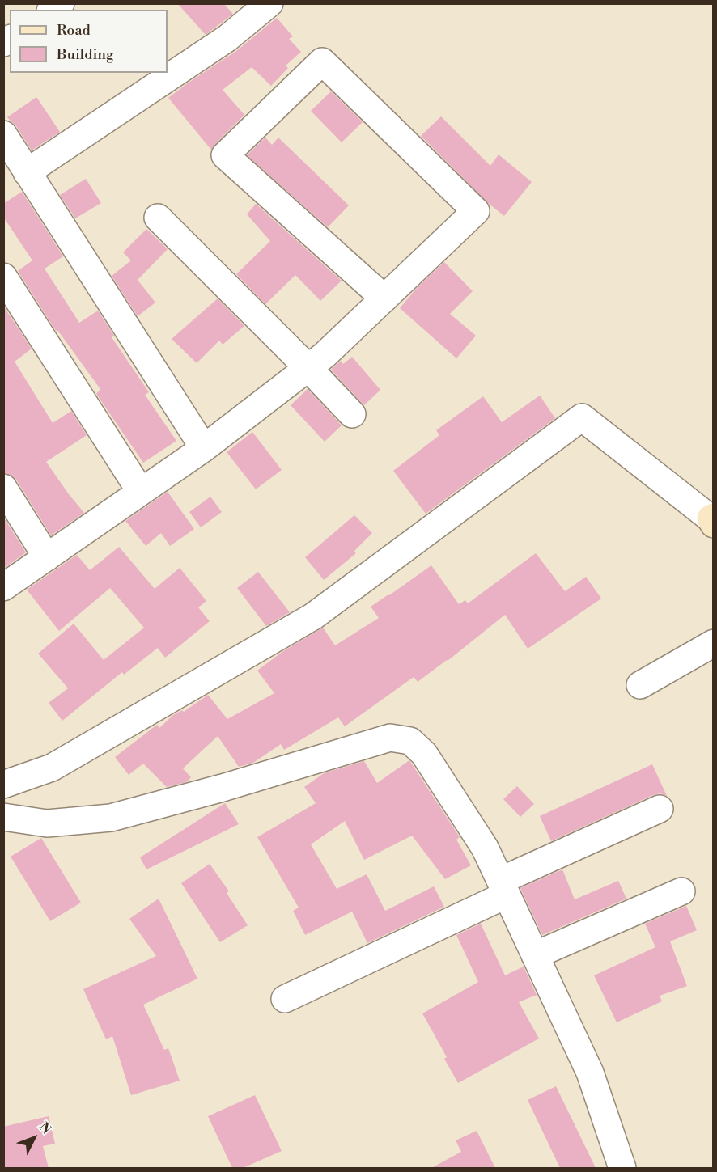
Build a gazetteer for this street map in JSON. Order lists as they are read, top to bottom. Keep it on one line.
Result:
{"legend":["Road","Building"],"north":"top right"}
